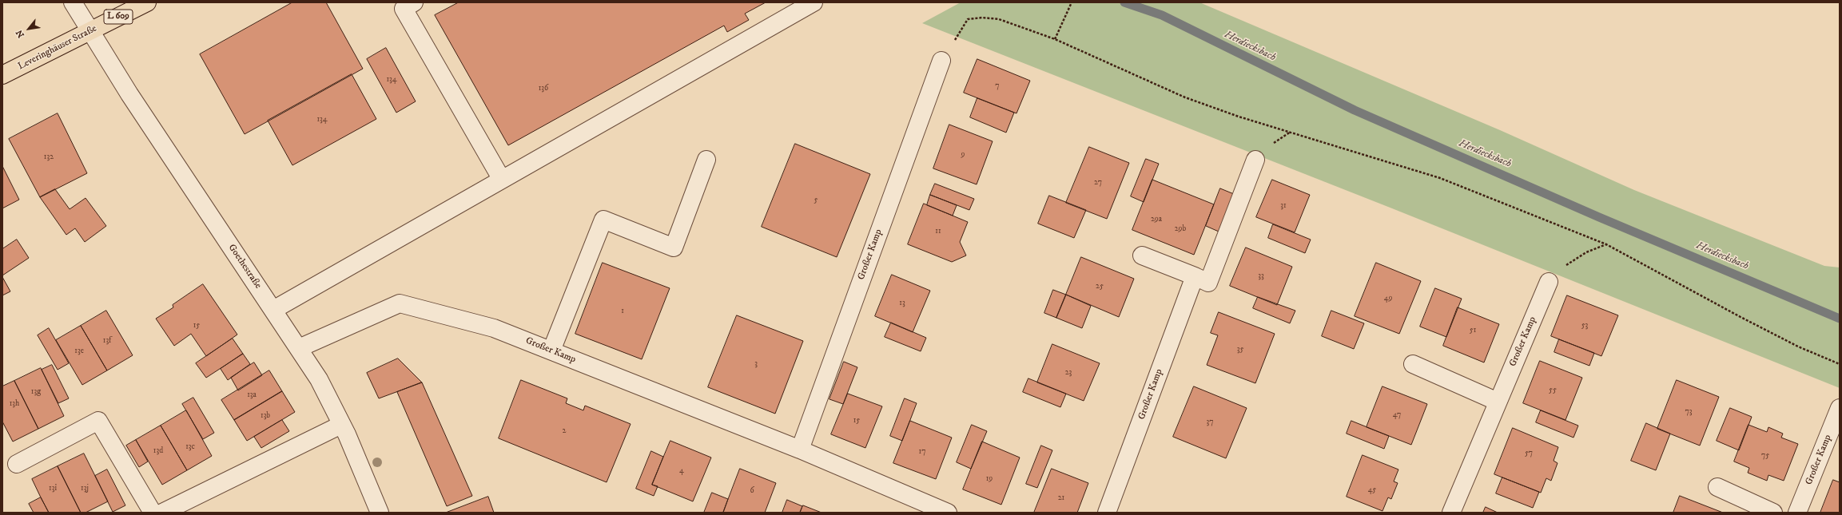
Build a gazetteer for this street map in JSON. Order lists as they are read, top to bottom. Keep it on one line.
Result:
{"streets":{"main road":["L 609","Leveringhäuser Straße"],"street":["Großer Kamp","Goethestraße"]},"crossings":[["Leveringhäuser Straße","Goethestraße"],["Großer Kamp","Goethestraße"]],"water":["Herdiecksbach"],"house_numbers":["134","7","136","134","9","132","27","5","31","29a","29b","11","33","25","49","13","1","15","53","51","13f","35","13e","3","23","55","13g","13a","13h","73","47","13b","15","37","2","13c","13d","17","57","75","4","19","13i","13j","45","6","21"],"north":"bottom left"}
